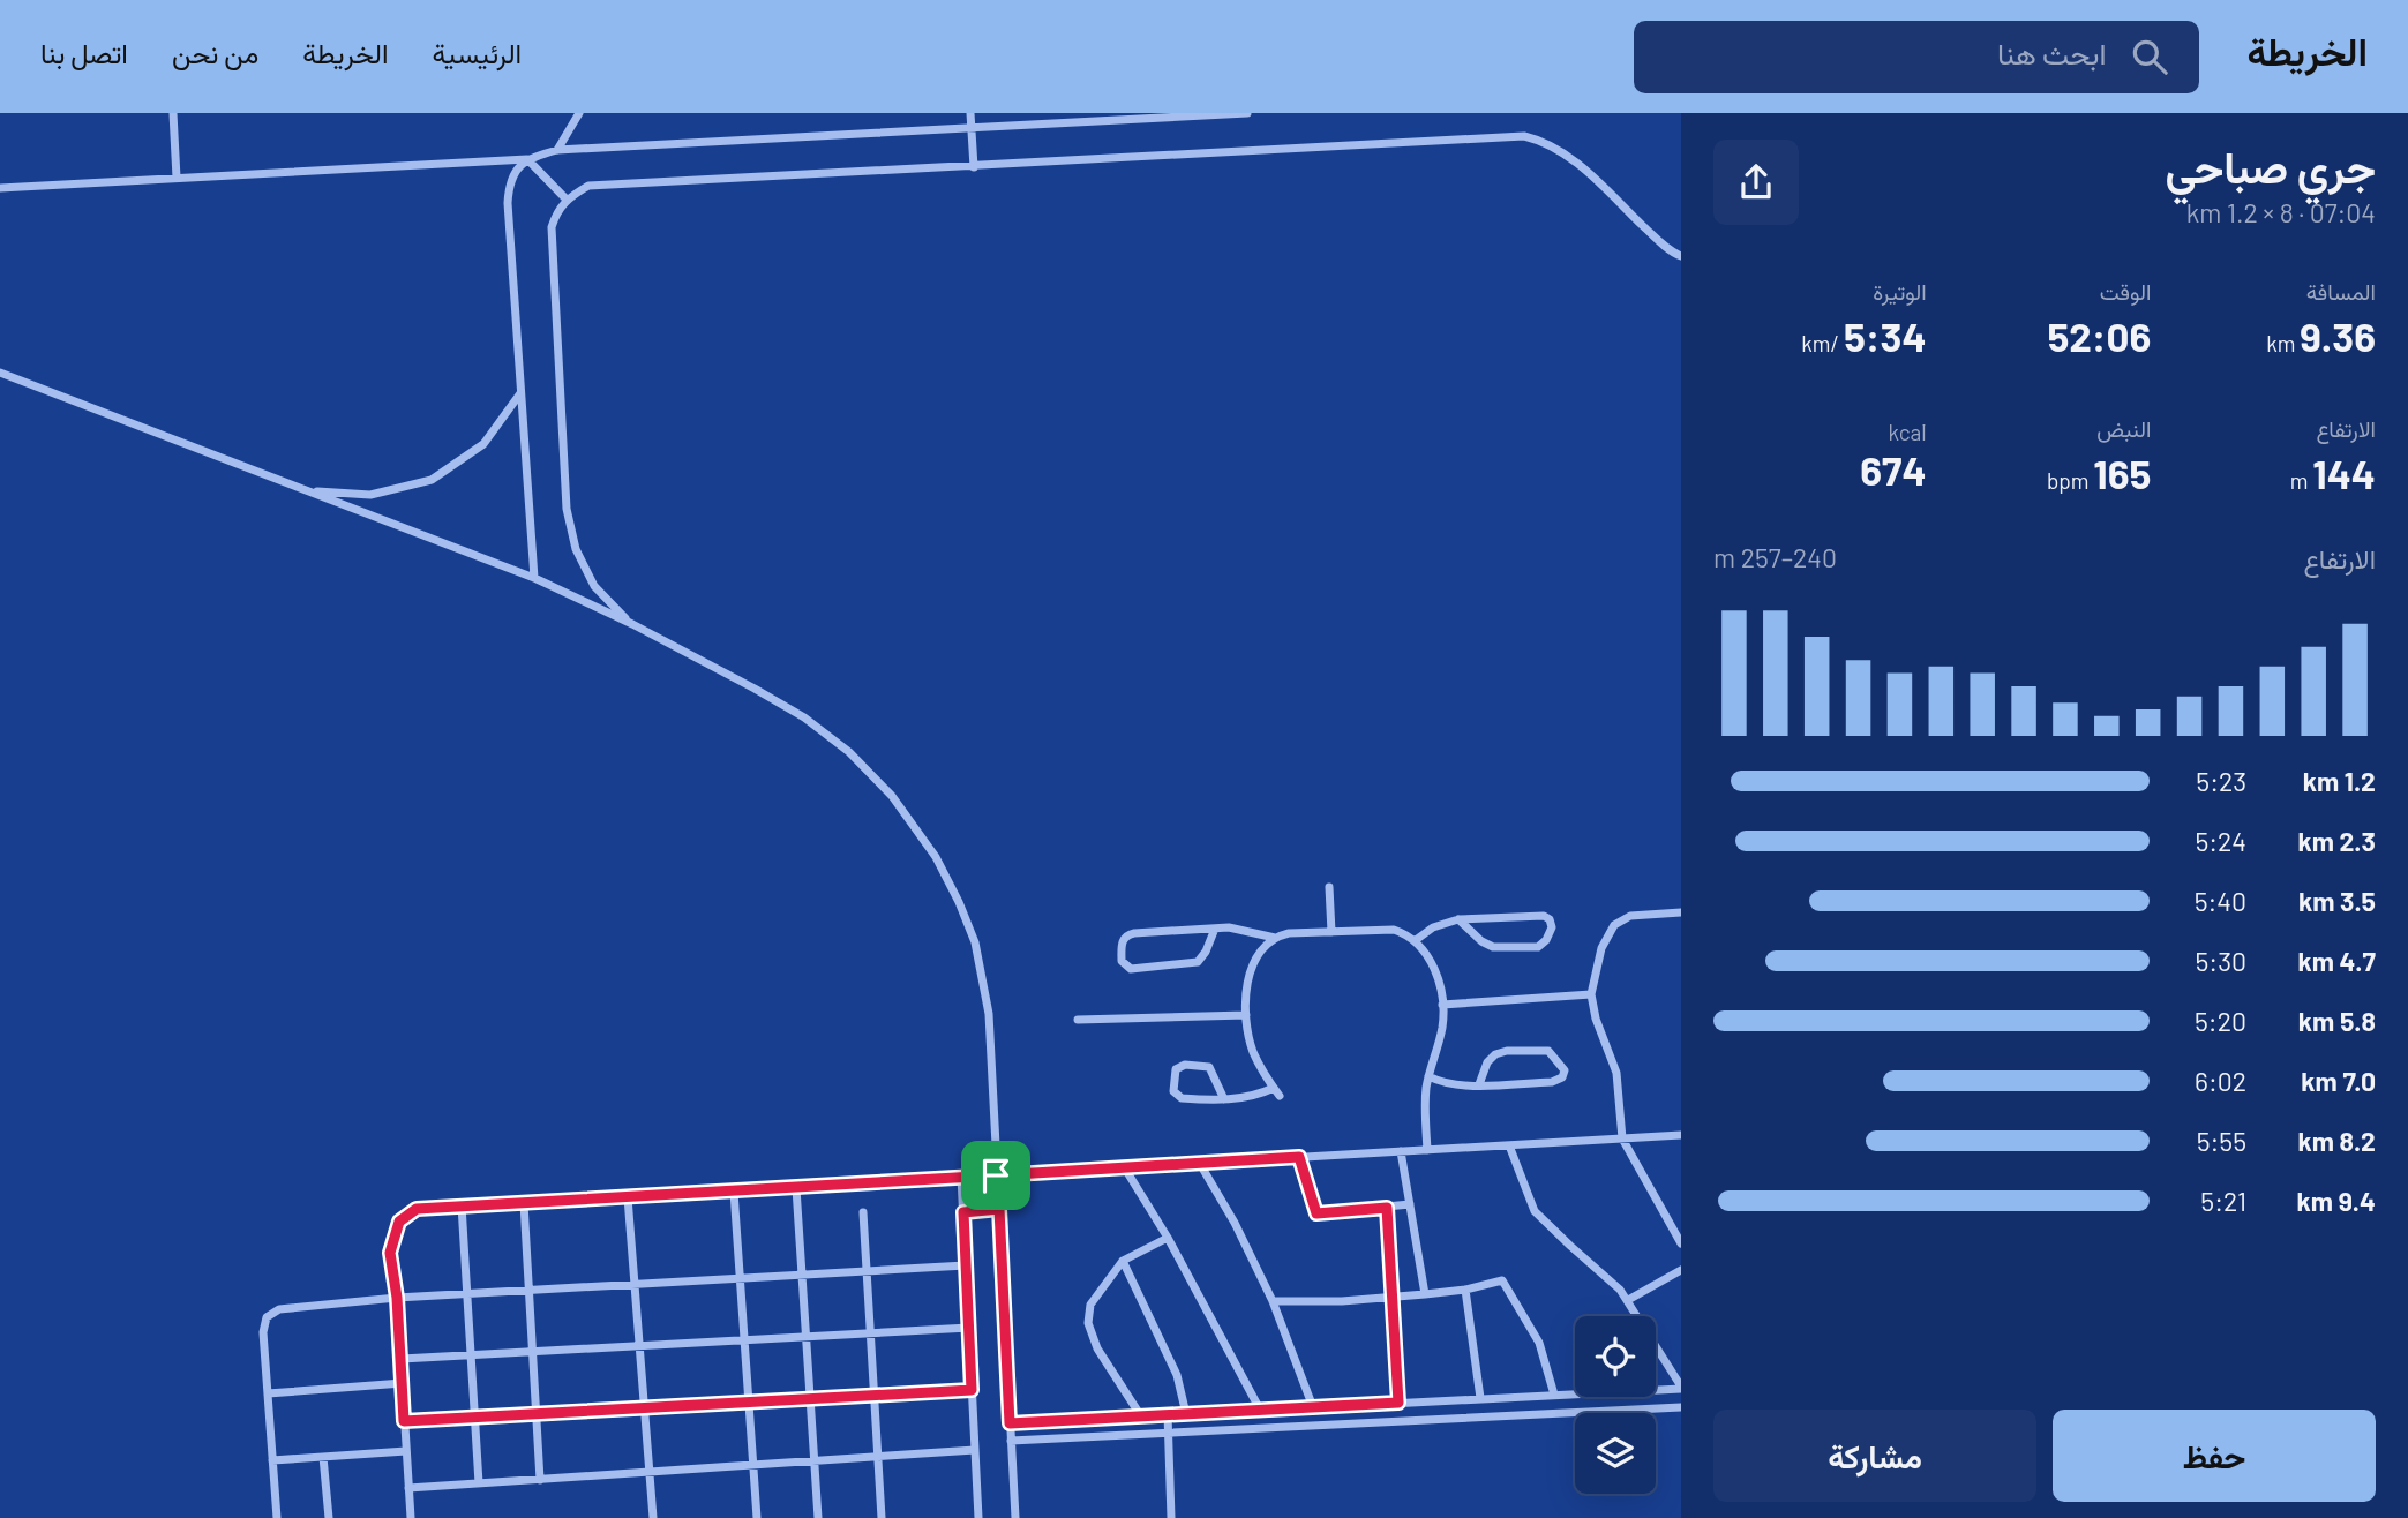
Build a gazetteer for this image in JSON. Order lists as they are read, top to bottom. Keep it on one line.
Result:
{"page":{"header":"الخريطة","search":"ابحث هنا","nav":["الرئيسية","الخريطة","من نحن","اتصل بنا"],"heading":["جري صباحي","07:04 · 8 × 1.2 km"],"stats":[["المسافة","9.36 km"],["الوقت","52:06"],["الوتيرة","5:34 /km"],["الارتفاع","144 m"],["النبض","165 bpm"],["kcal","674"]],"chart":["الارتفاع","240–257 m"],"list":[{"name":"1.2 km","note":"5:23"},{"name":"2.3 km","note":"5:24"},{"name":"3.5 km","note":"5:40"},{"name":"4.7 km","note":"5:30"},{"name":"5.8 km","note":"5:20"},{"name":"7.0 km","note":"6:02"},{"name":"8.2 km","note":"5:55"},{"name":"9.4 km","note":"5:21"}],"buttons":["حفظ","مشاركة"]}}
